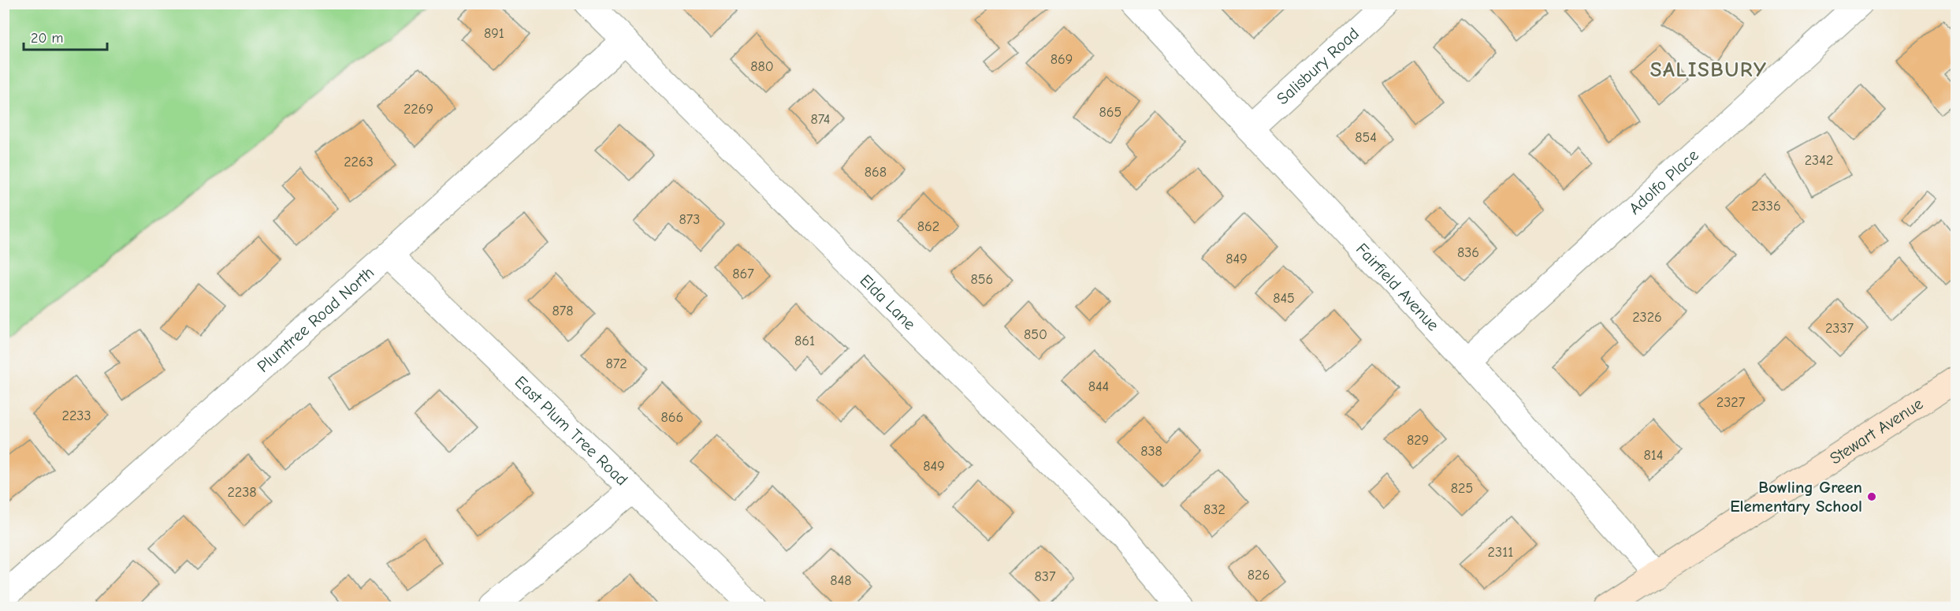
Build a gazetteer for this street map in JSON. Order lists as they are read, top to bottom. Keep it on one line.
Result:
{"streets":{"street":["Salisbury Road","Adolfo Place","Fairfield Avenue","Elda Lane","Plumtree Road North","East Plum Tree Road","Stewart Avenue"]},"crossings":[["Salisbury Road","Fairfield Avenue"],["Adolfo Place","Fairfield Avenue"],["Fairfield Avenue","Stewart Avenue"],["Elda Lane","Plumtree Road North"],["Plumtree Road North","East Plum Tree Road"]],"districts":["SALISBURY"],"places":["Bowling Green Elementary School"],"house_numbers":["891","869","880","2269","865","874","854","2342","2263","868","2336","873","862","836","849","867","856","845","878","2326","2337","850","861","872","844","2327","2233","866","829","838","814","849","825","2238","832","2311","826","837","848"],"scale_bar":"20 m"}
